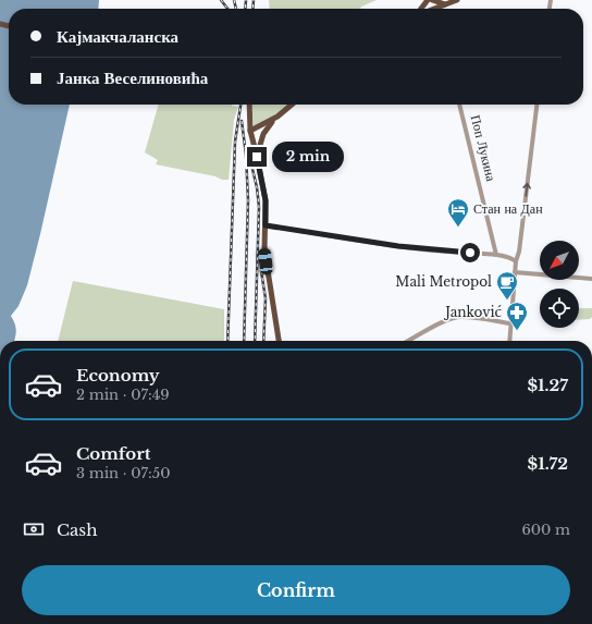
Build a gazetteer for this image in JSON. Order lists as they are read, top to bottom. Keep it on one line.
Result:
{"streets":{"street":["Поп Лукина"]},"places":{"hotel":["Стан на Дан"],"cafe":["Mali Metropol"],"pharmacy":["Janković"]},"north":"bottom left","page":{"banner":["Кајмакчаланска","Јанка Веселиновића"],"bubble":"2 min","list":[{"name":"Economy","note":"2 min · 07:49","value":"$1.27"},{"name":"Comfort","note":"3 min · 07:50","value":"$1.72"}],"pay":["Cash","600 m"],"buttons":"Confirm"}}
